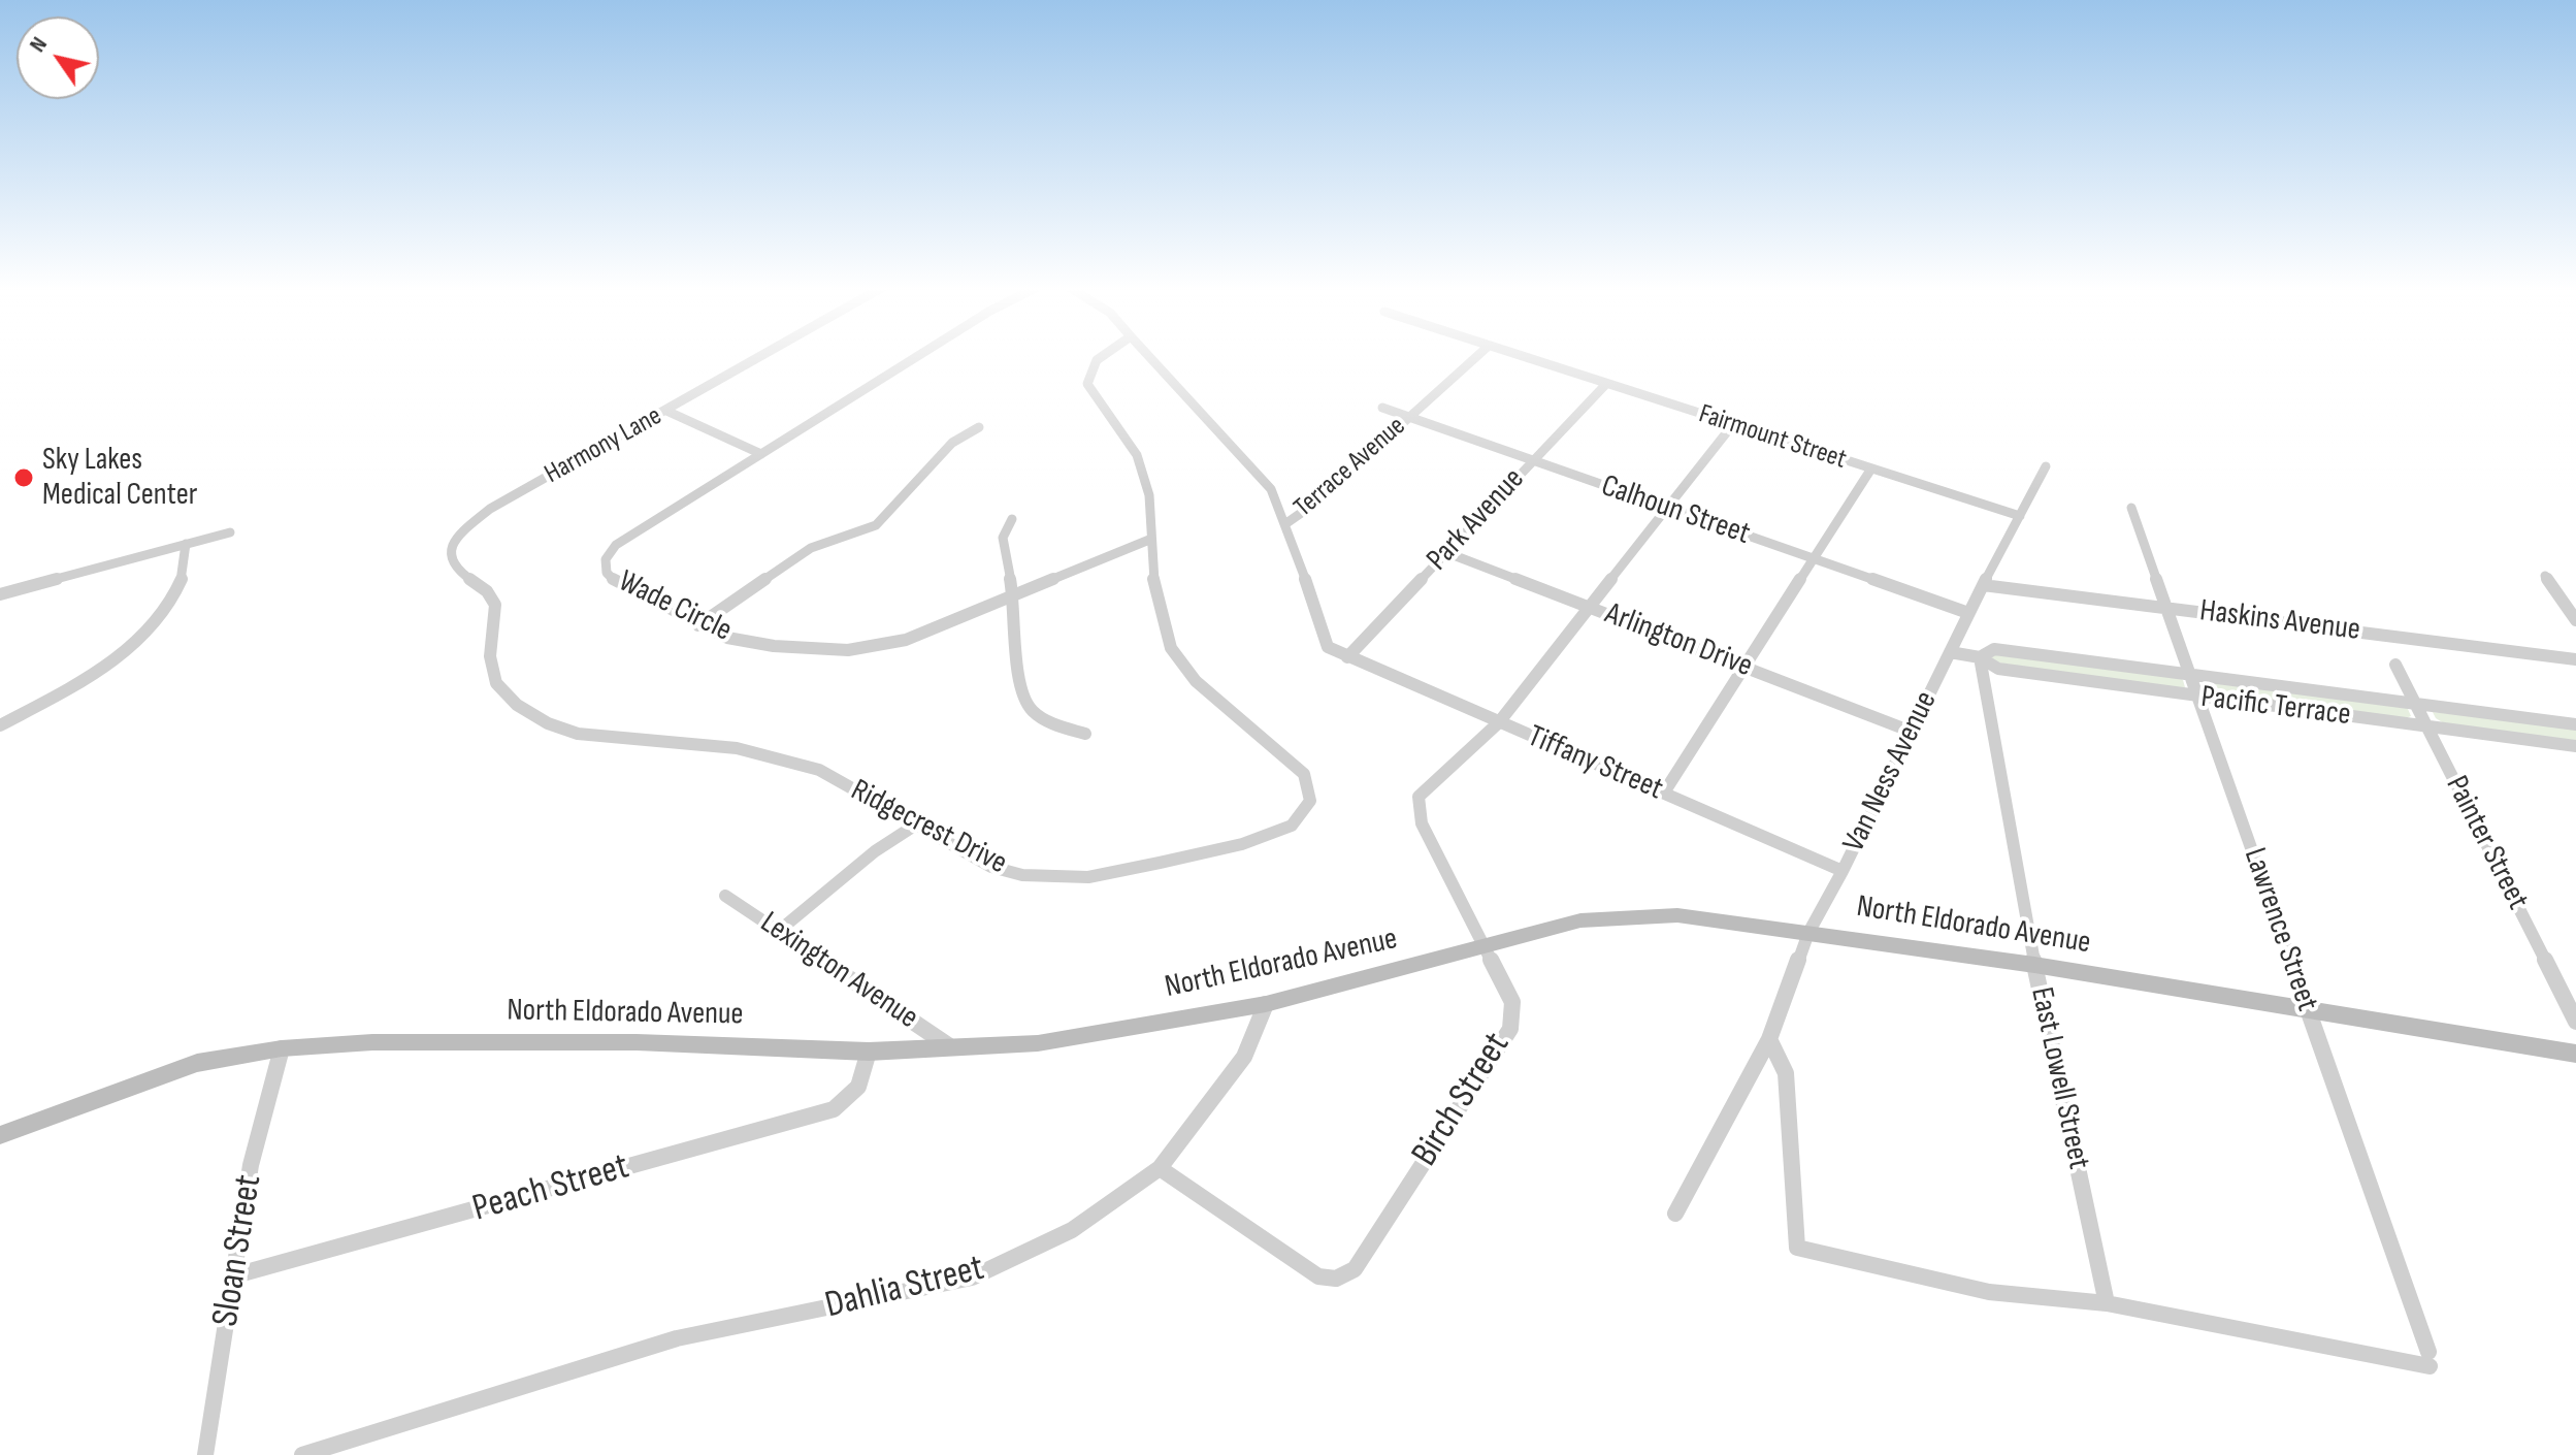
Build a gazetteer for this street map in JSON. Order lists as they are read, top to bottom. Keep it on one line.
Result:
{"streets":{"street":["Fairmount Street","Harmony Lane","Terrace Avenue","Calhoun Street","Park Avenue","Wade Circle","Haskins Avenue","Arlington Drive","Pacific Terrace","Tiffany Street","Van Ness Avenue","Ridgecrest Drive","Painter Street","North Eldorado Avenue","Lawrence Street","Lexington Avenue","East Lowell Street","Birch Street","Peach Street","Sloan Street","Dahlia Street"]},"crossings":[["Fairmount Street","Park Avenue"],["Fairmount Street","Van Ness Avenue"],["Harmony Lane","Ridgecrest Drive"],["Terrace Avenue","Calhoun Street"],["Calhoun Street","Park Avenue"],["Calhoun Street","Van Ness Avenue"],["Park Avenue","Arlington Drive"],["Park Avenue","Tiffany Street"],["Wade Circle","Ridgecrest Drive"],["Haskins Avenue","Van Ness Avenue"],["Haskins Avenue","Lawrence Street"],["Arlington Drive","Van Ness Avenue"],["Pacific Terrace","Van Ness Avenue"],["Pacific Terrace","Painter Street"],["Pacific Terrace","Lawrence Street"],["Pacific Terrace","East Lowell Street"],["Tiffany Street","Van Ness Avenue"],["Tiffany Street","Birch Street"],["Van Ness Avenue","North Eldorado Avenue"],["North Eldorado Avenue","Lawrence Street"],["North Eldorado Avenue","Lexington Avenue"],["North Eldorado Avenue","East Lowell Street"],["North Eldorado Avenue","Birch Street"],["North Eldorado Avenue","Peach Street"],["North Eldorado Avenue","Sloan Street"],["North Eldorado Avenue","Dahlia Street"],["Lawrence Street","East Lowell Street"],["Birch Street","Dahlia Street"],["Peach Street","Sloan Street"]],"places":["Sky Lakes Medical Center"],"north":"top left"}
